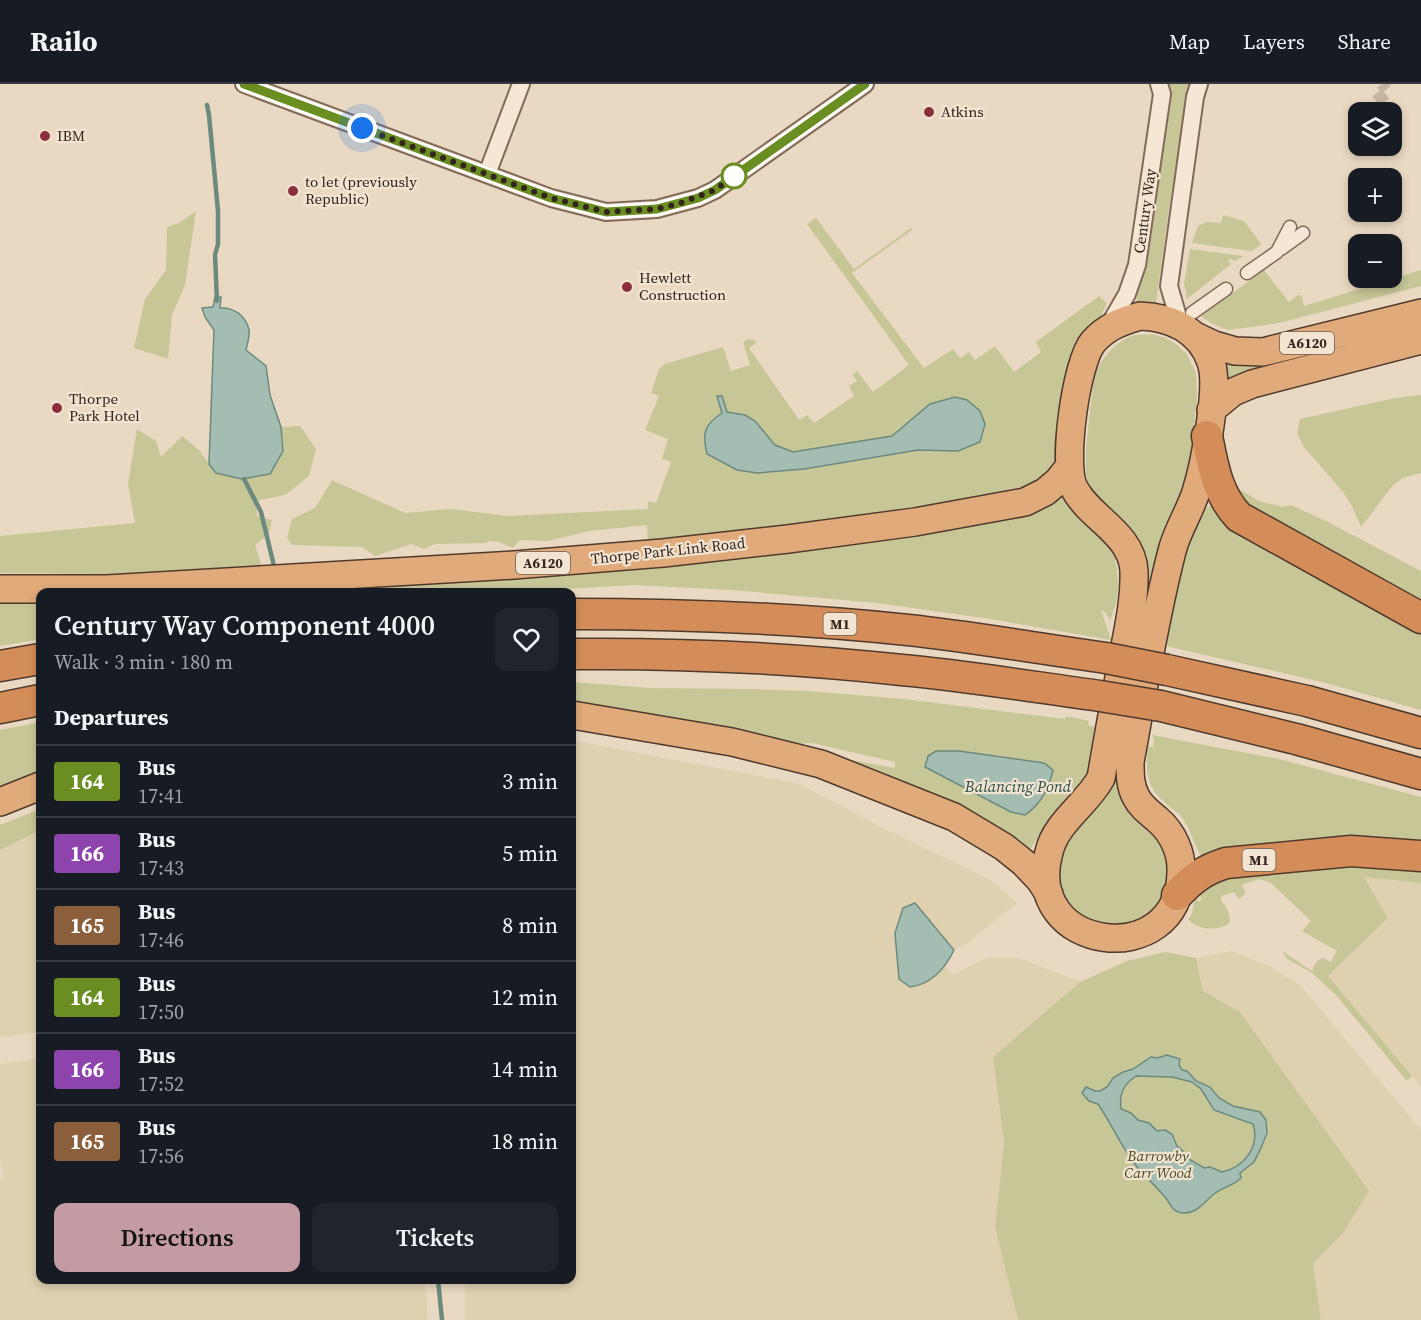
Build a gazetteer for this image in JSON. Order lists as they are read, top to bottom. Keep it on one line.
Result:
{"streets":{"highway":["A6120","Thorpe Park Link Road","M1"],"street":["Century Way"]},"water":["Balancing Pond"],"parks":["Barrowby Carr Wood"],"places":["Atkins","IBM","to let (previously Republic)","Hewlett Construction","Thorpe Park Hotel"],"lines":["bus line 164"],"page":{"header":"Railo","nav":["Map","Layers","Share"],"map_buttons":["+","−"],"heading":[["Century Way Component 4000","Walk · 3 min · 180 m"],"Departures"],"list":[{"mark":"164","name":"Bus","note":"17:41","value":"3 min"},{"mark":"166","name":"Bus","note":"17:43","value":"5 min"},{"mark":"165","name":"Bus","note":"17:46","value":"8 min"},{"mark":"164","name":"Bus","note":"17:50","value":"12 min"},{"mark":"166","name":"Bus","note":"17:52","value":"14 min"},{"mark":"165","name":"Bus","note":"17:56","value":"18 min"}],"buttons":["Directions","Tickets"]}}
